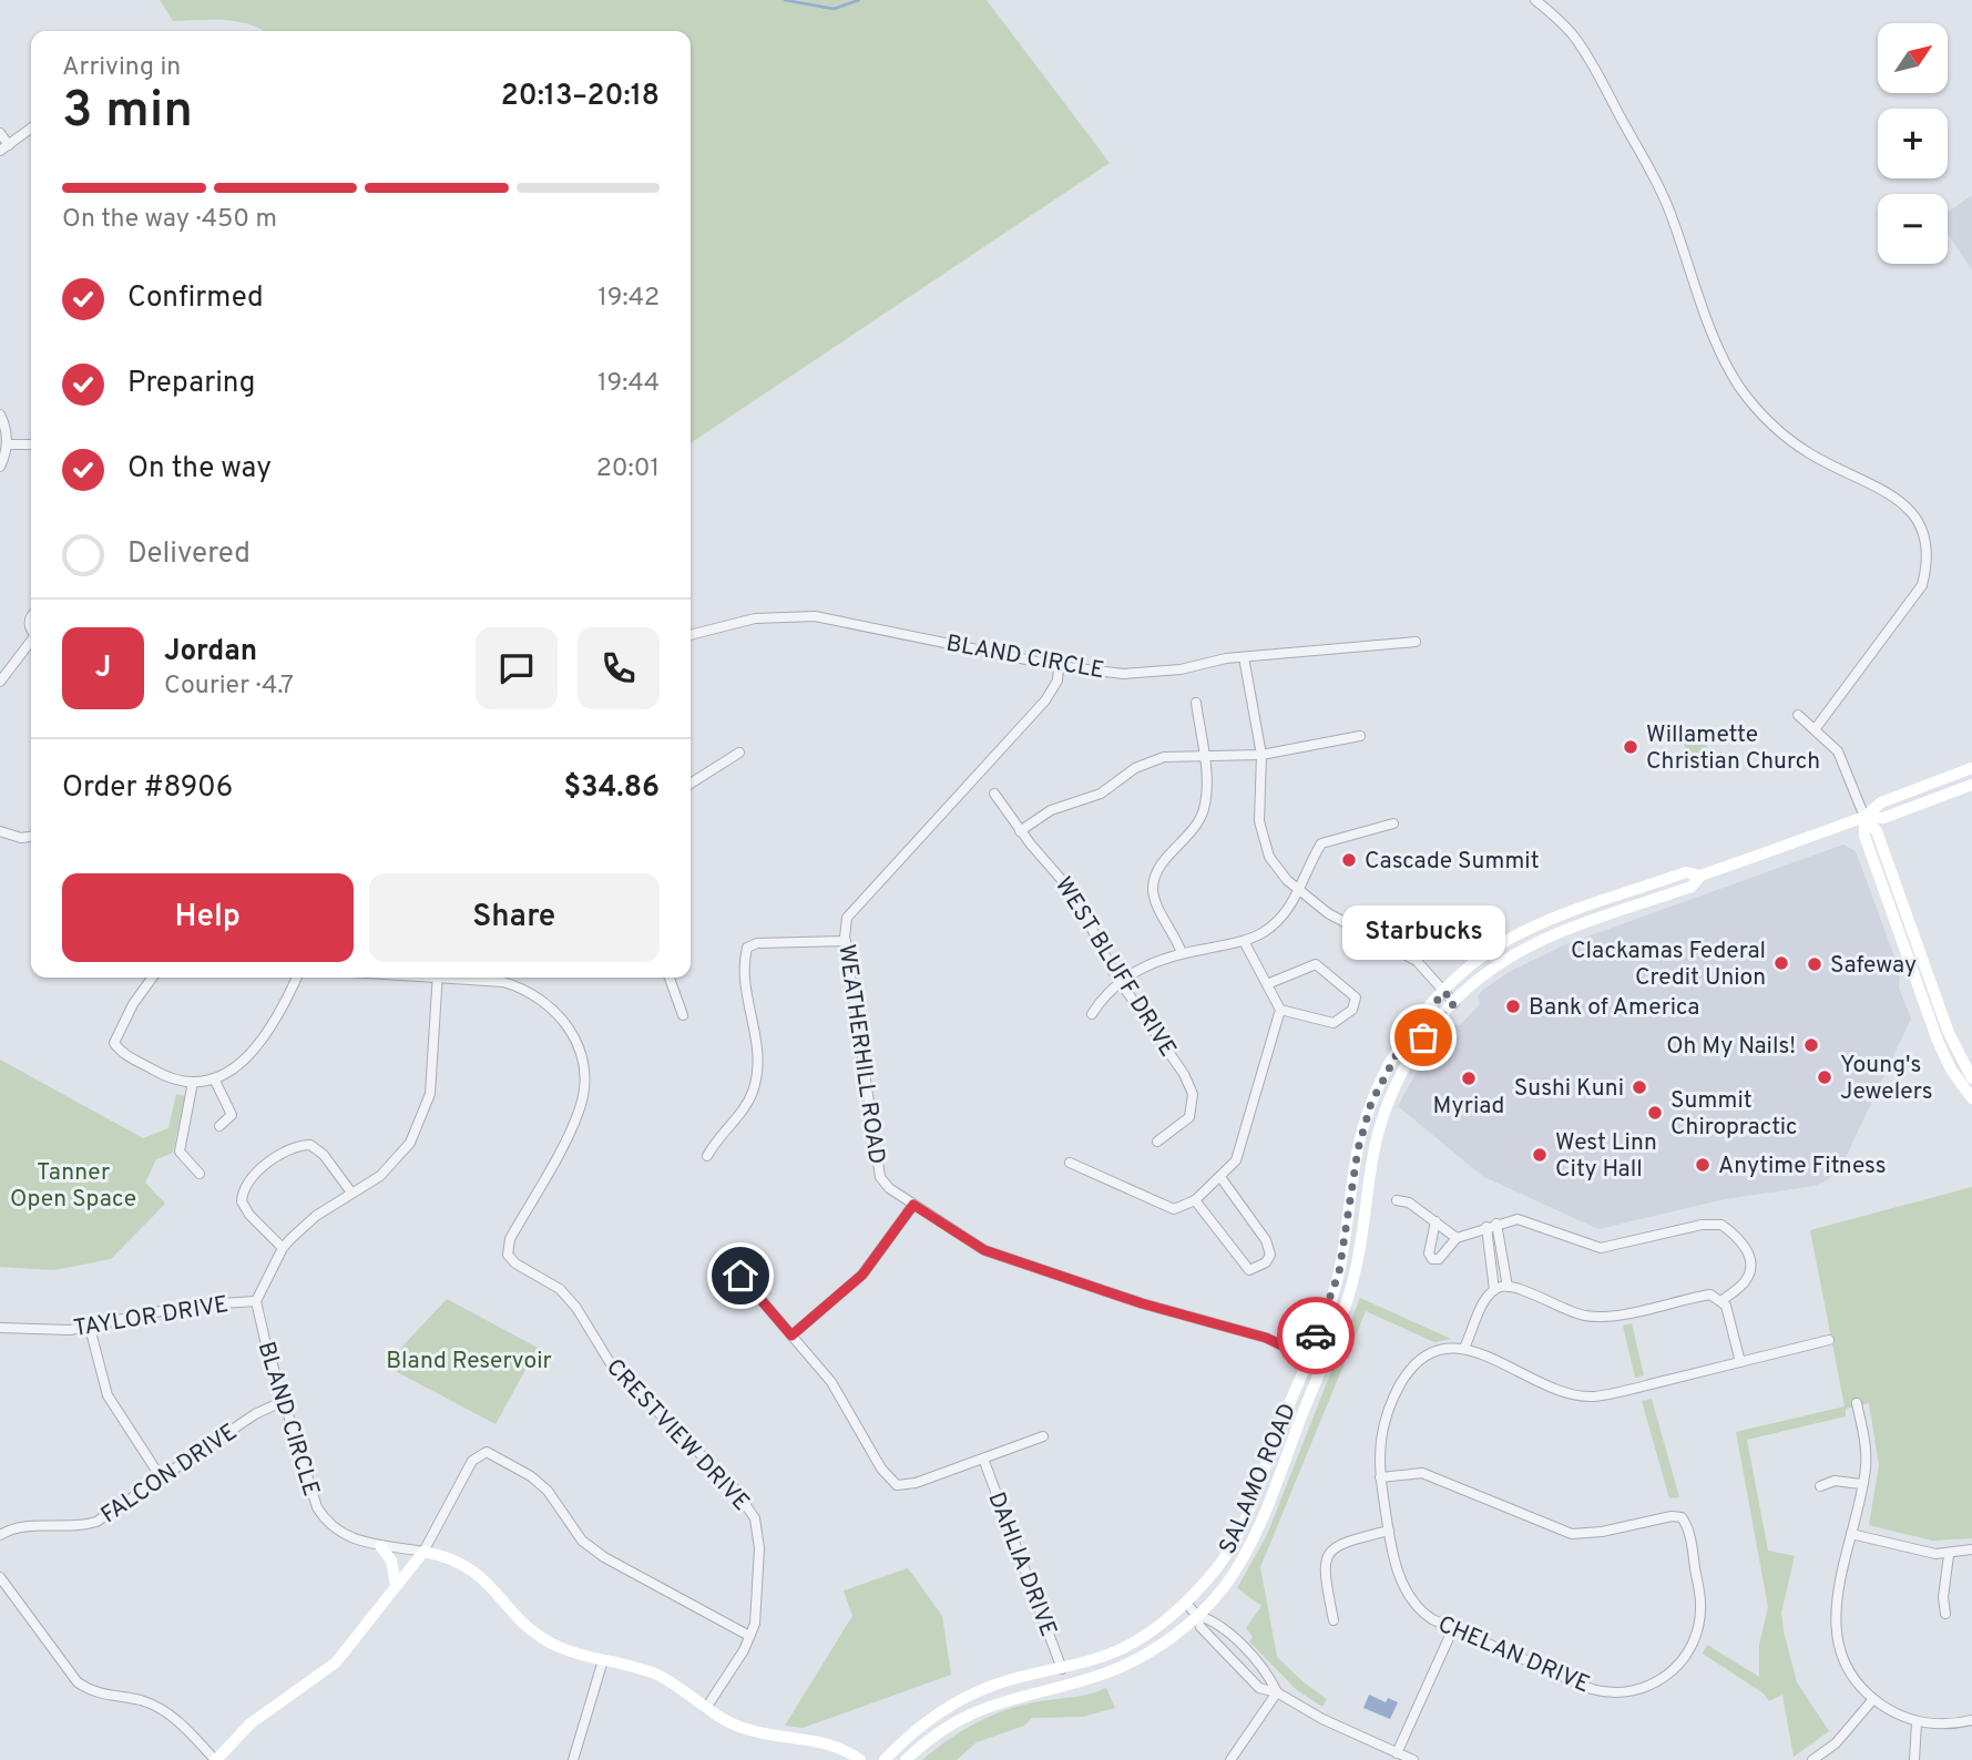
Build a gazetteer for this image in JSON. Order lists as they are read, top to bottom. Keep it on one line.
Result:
{"streets":{"main road":["BLAND CIRCLE","SALAMO ROAD"],"street":["WEST BLUFF DRIVE","WEATHERHILL ROAD","TAYLOR DRIVE","CRESTVIEW DRIVE","FALCON DRIVE","DAHLIA DRIVE","CHELAN DRIVE"]},"crossings":[["BLAND CIRCLE","WEATHERHILL ROAD"],["BLAND CIRCLE","TAYLOR DRIVE"],["BLAND CIRCLE","CRESTVIEW DRIVE"],["BLAND CIRCLE","FALCON DRIVE"],["WEATHERHILL ROAD","SALAMO ROAD"],["SALAMO ROAD","DAHLIA DRIVE"]],"parks":["Tanner Open Space","Bland Reservoir"],"places":["Willamette Christian Church","Cascade Summit","Clackamas Federal Credit Union","Safeway","Bank of America","Starbucks","Oh My Nails!","Young's Jewelers","Myriad","Sushi Kuni","Summit Chiropractic","West Linn City Hall","Anytime Fitness"],"north":"top right","page":{"map_buttons":["+","−"],"heading":["3 min","Arriving in","20:13–20:18"],"panel":["Jordan","Courier · 4.7","Order #8906","$34.86"],"bar":"On the way · 450 m","list":[["Confirmed","19:42"],["Preparing","19:44"],["On the way","20:01"],"Delivered"],"round":"J","buttons":["Help","Share"],"bubble":"Starbucks"}}
